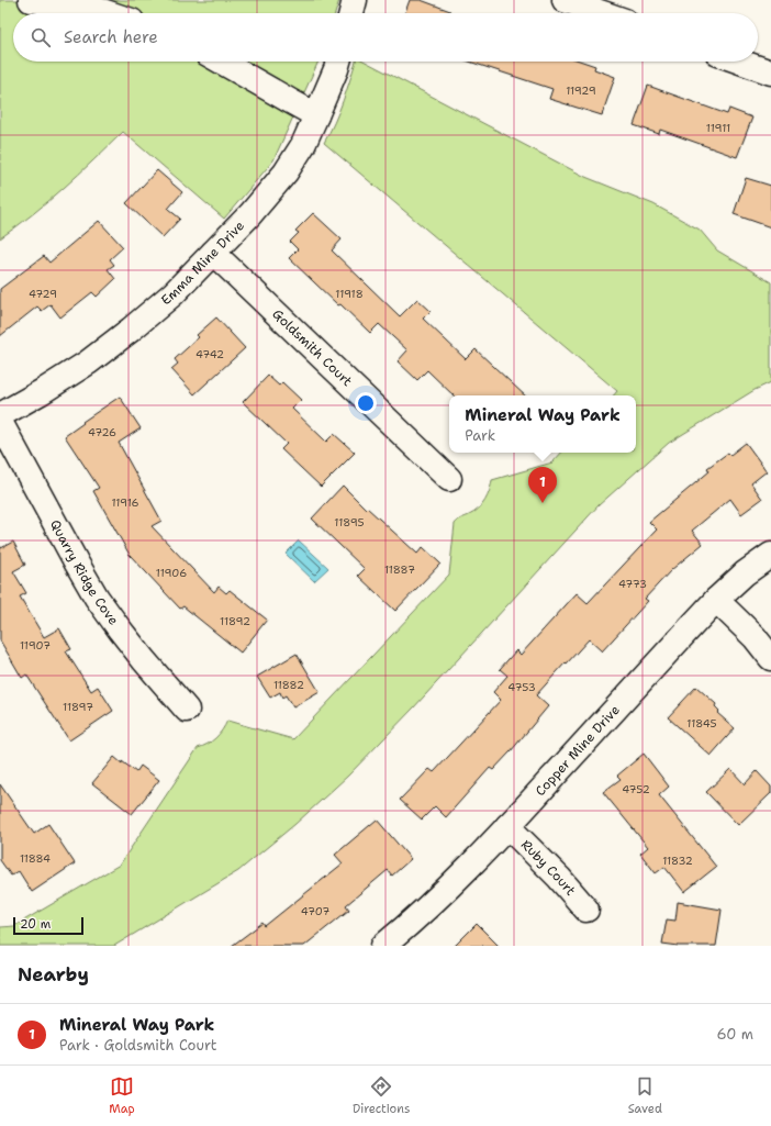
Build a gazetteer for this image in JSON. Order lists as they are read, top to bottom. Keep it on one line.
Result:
{"streets":{"street":["Emma Mine Drive","Goldsmith Court","Quarry Ridge Cove","Copper Mine Drive","Ruby Court"]},"crossings":[["Emma Mine Drive","Goldsmith Court"],["Copper Mine Drive","Ruby Court"]],"house_numbers":["11929","11911","4729","11918","4742","4726","11916","11895","11887","11906","4773","11892","11907","11882","4753","11897","11845","4752","11884","11832","4707"],"scale_bar":"20 m","page":{"search":"Search here","popup":["Mineral Way Park","Park"],"pins":"1","scale":"20 m","heading":"Nearby","list":[{"mark":"1","name":"Mineral Way Park","note":"Park · Goldsmith Court","value":"60 m"}],"nav":["Map","Directions","Saved"]}}
